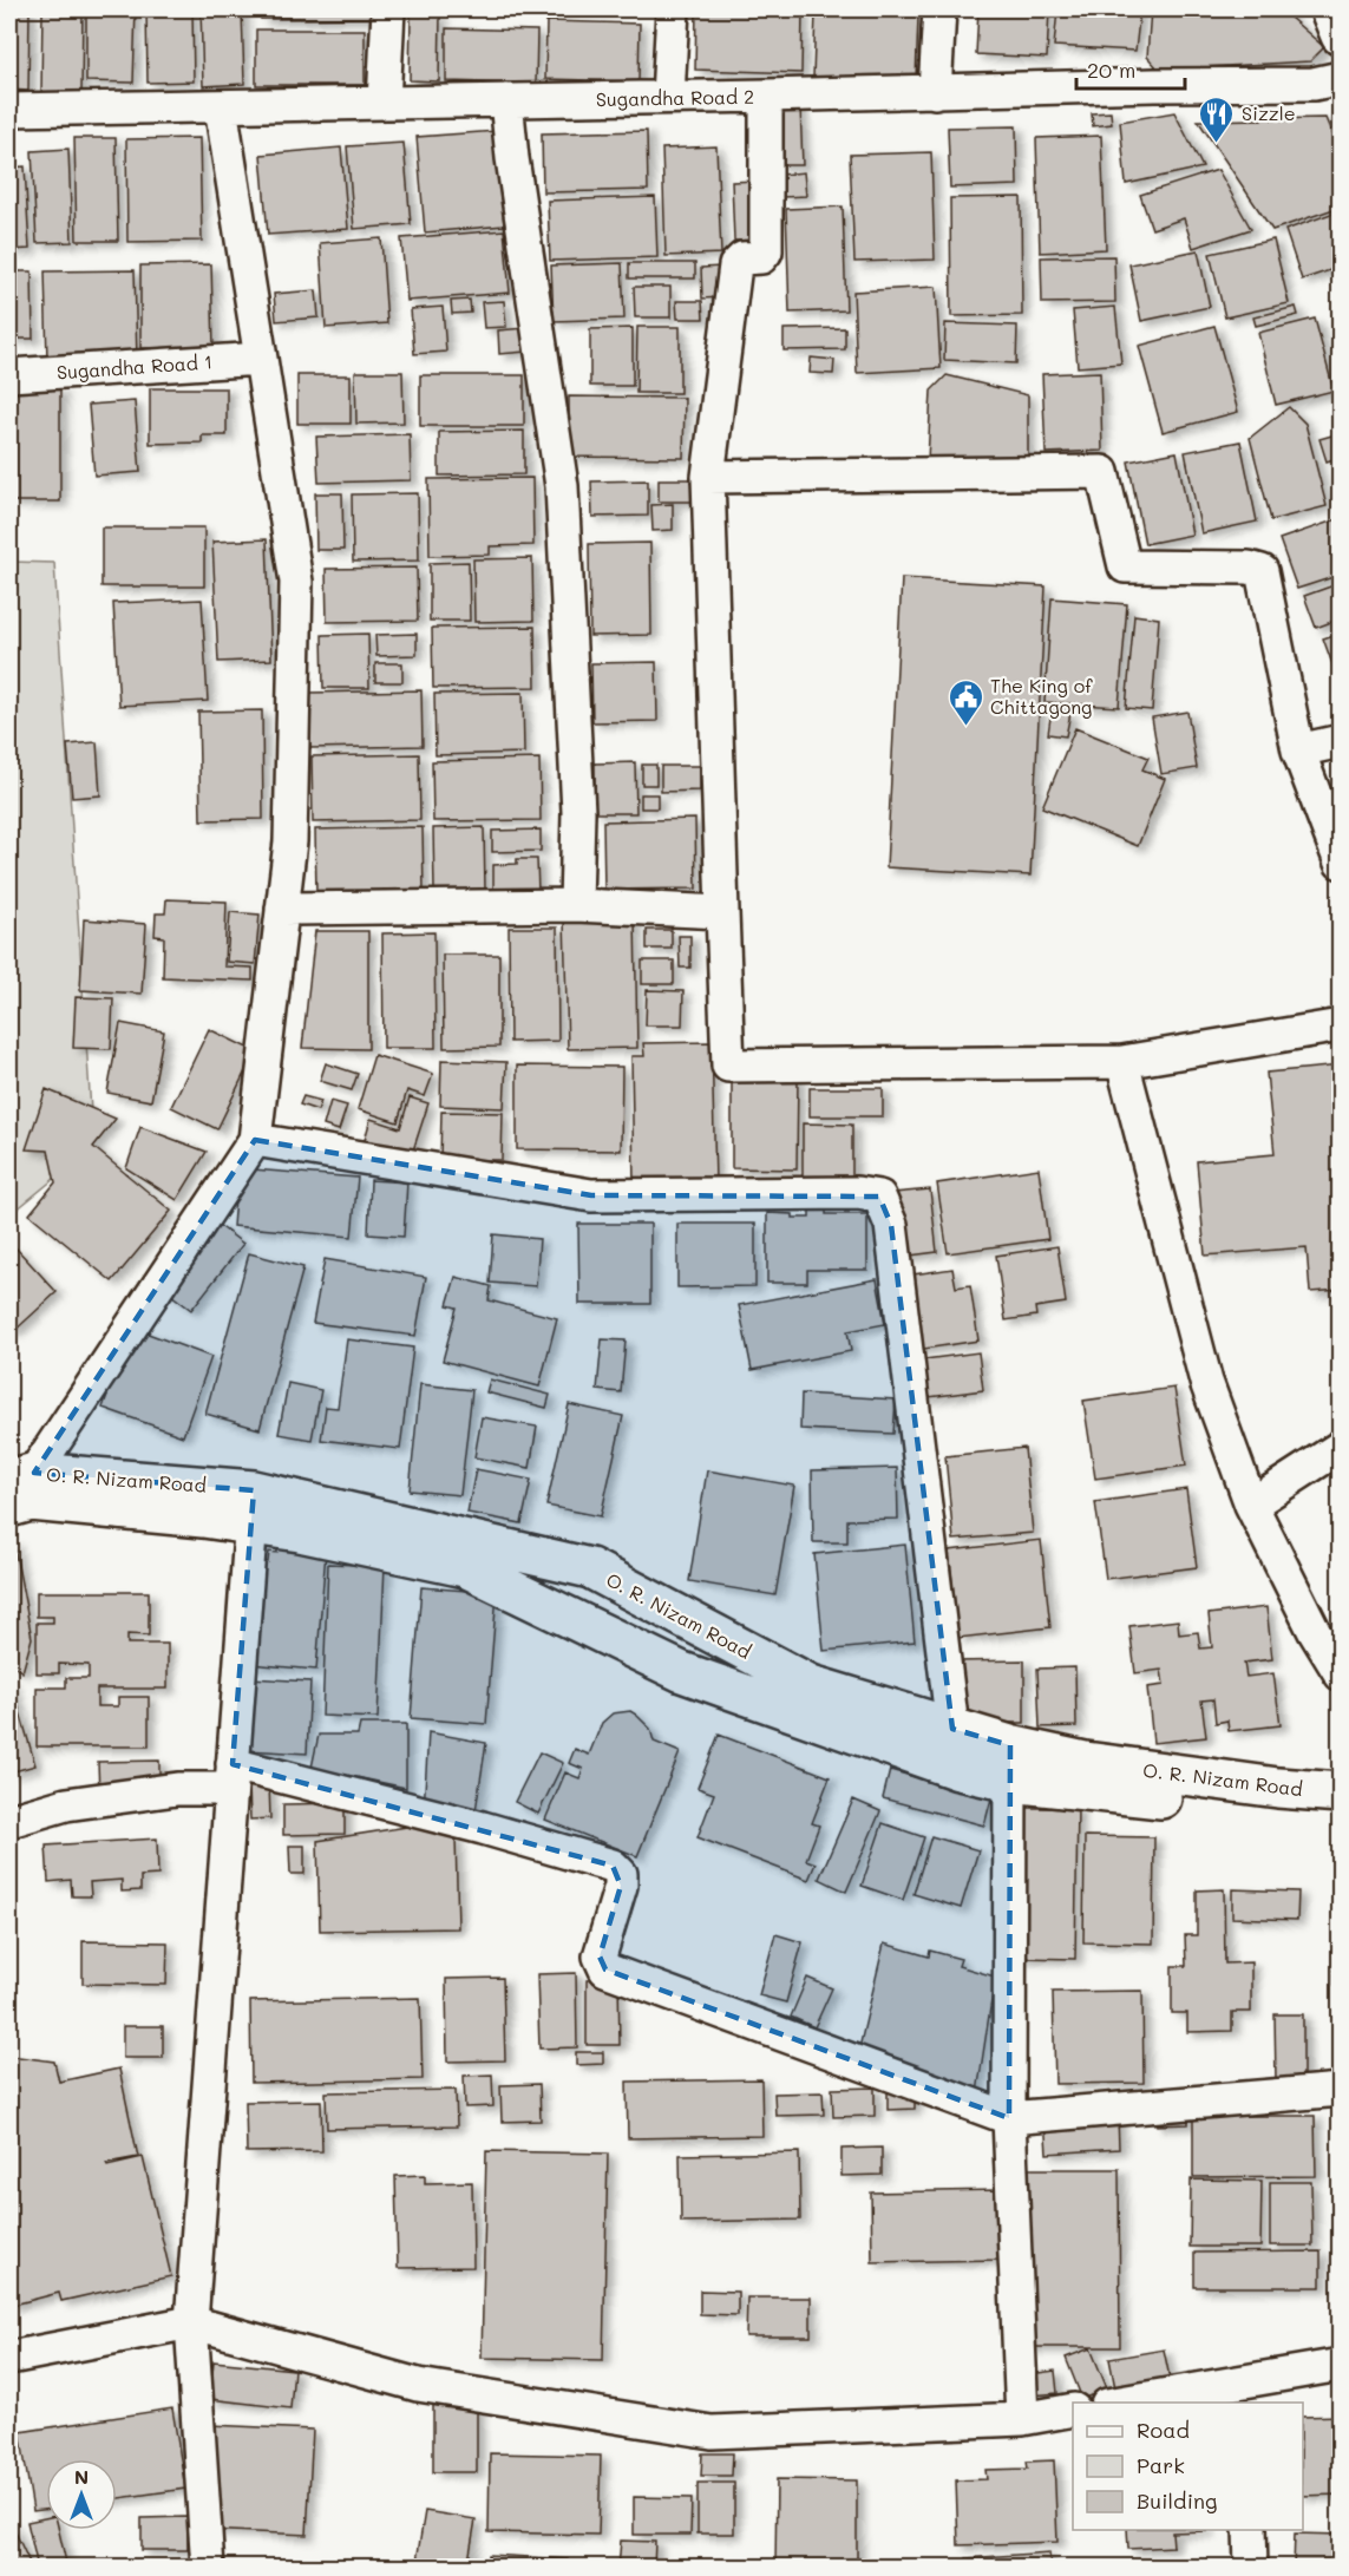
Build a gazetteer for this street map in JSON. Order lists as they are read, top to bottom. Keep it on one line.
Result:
{"streets":{"main road":["O. R. Nizam Road"],"street":["Sugandha Road 2","Sugandha Road 1"]},"places":{"restaurant":["Sizzle"],"public building":["The King of Chittagong"]},"legend":["Road","Park","Building"],"scale_bar":"20 m","north":"top"}
